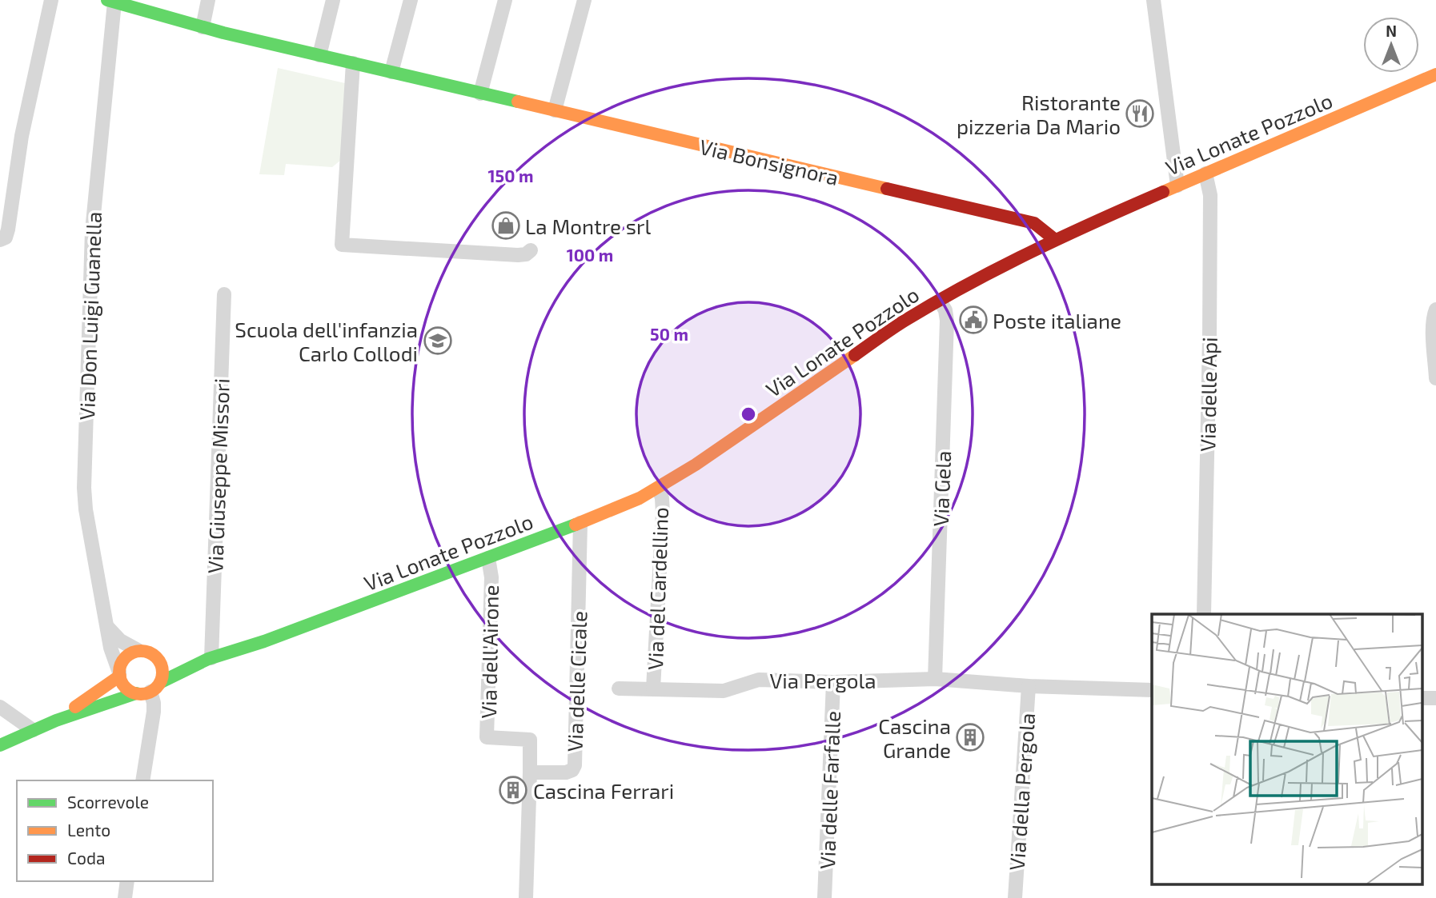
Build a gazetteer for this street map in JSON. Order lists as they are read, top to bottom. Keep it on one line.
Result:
{"streets":{"street":["Via Lonate Pozzolo","Via Bonsignora","Via Don Luigi Guanella","Via delle Api","Via Giuseppe Missori","Via Gela","Via del Cardellino","Via dell'Airone","Via Pergola","Via delle Cicale","Via delle Farfalle","Via della Pergola"]},"crossings":[["Via Lonate Pozzolo","Via Bonsignora"],["Via Lonate Pozzolo","Via Don Luigi Guanella"],["Via Lonate Pozzolo","Via delle Api"],["Via Lonate Pozzolo","Via Giuseppe Missori"],["Via Lonate Pozzolo","Via Gela"],["Via Lonate Pozzolo","Via del Cardellino"],["Via Lonate Pozzolo","Via dell'Airone"],["Via Lonate Pozzolo","Via delle Cicale"],["Via Bonsignora","Via Don Luigi Guanella"],["Via Gela","Via Pergola"],["Via del Cardellino","Via Pergola"],["Via dell'Airone","Via delle Cicale"],["Via Pergola","Via delle Farfalle"],["Via Pergola","Via della Pergola"]],"places":{"restaurant":["Ristorante pizzeria Da Mario"],"shop":["La Montre srl"],"public building":["Poste italiane"],"school or university":["Scuola dell'infanzia Carlo Collodi"],"building":["Cascina Grande","Cascina Ferrari"]},"legend":["Scorrevole","Lento","Coda"],"north":"top","rings":["150 m","100 m","50 m"]}
